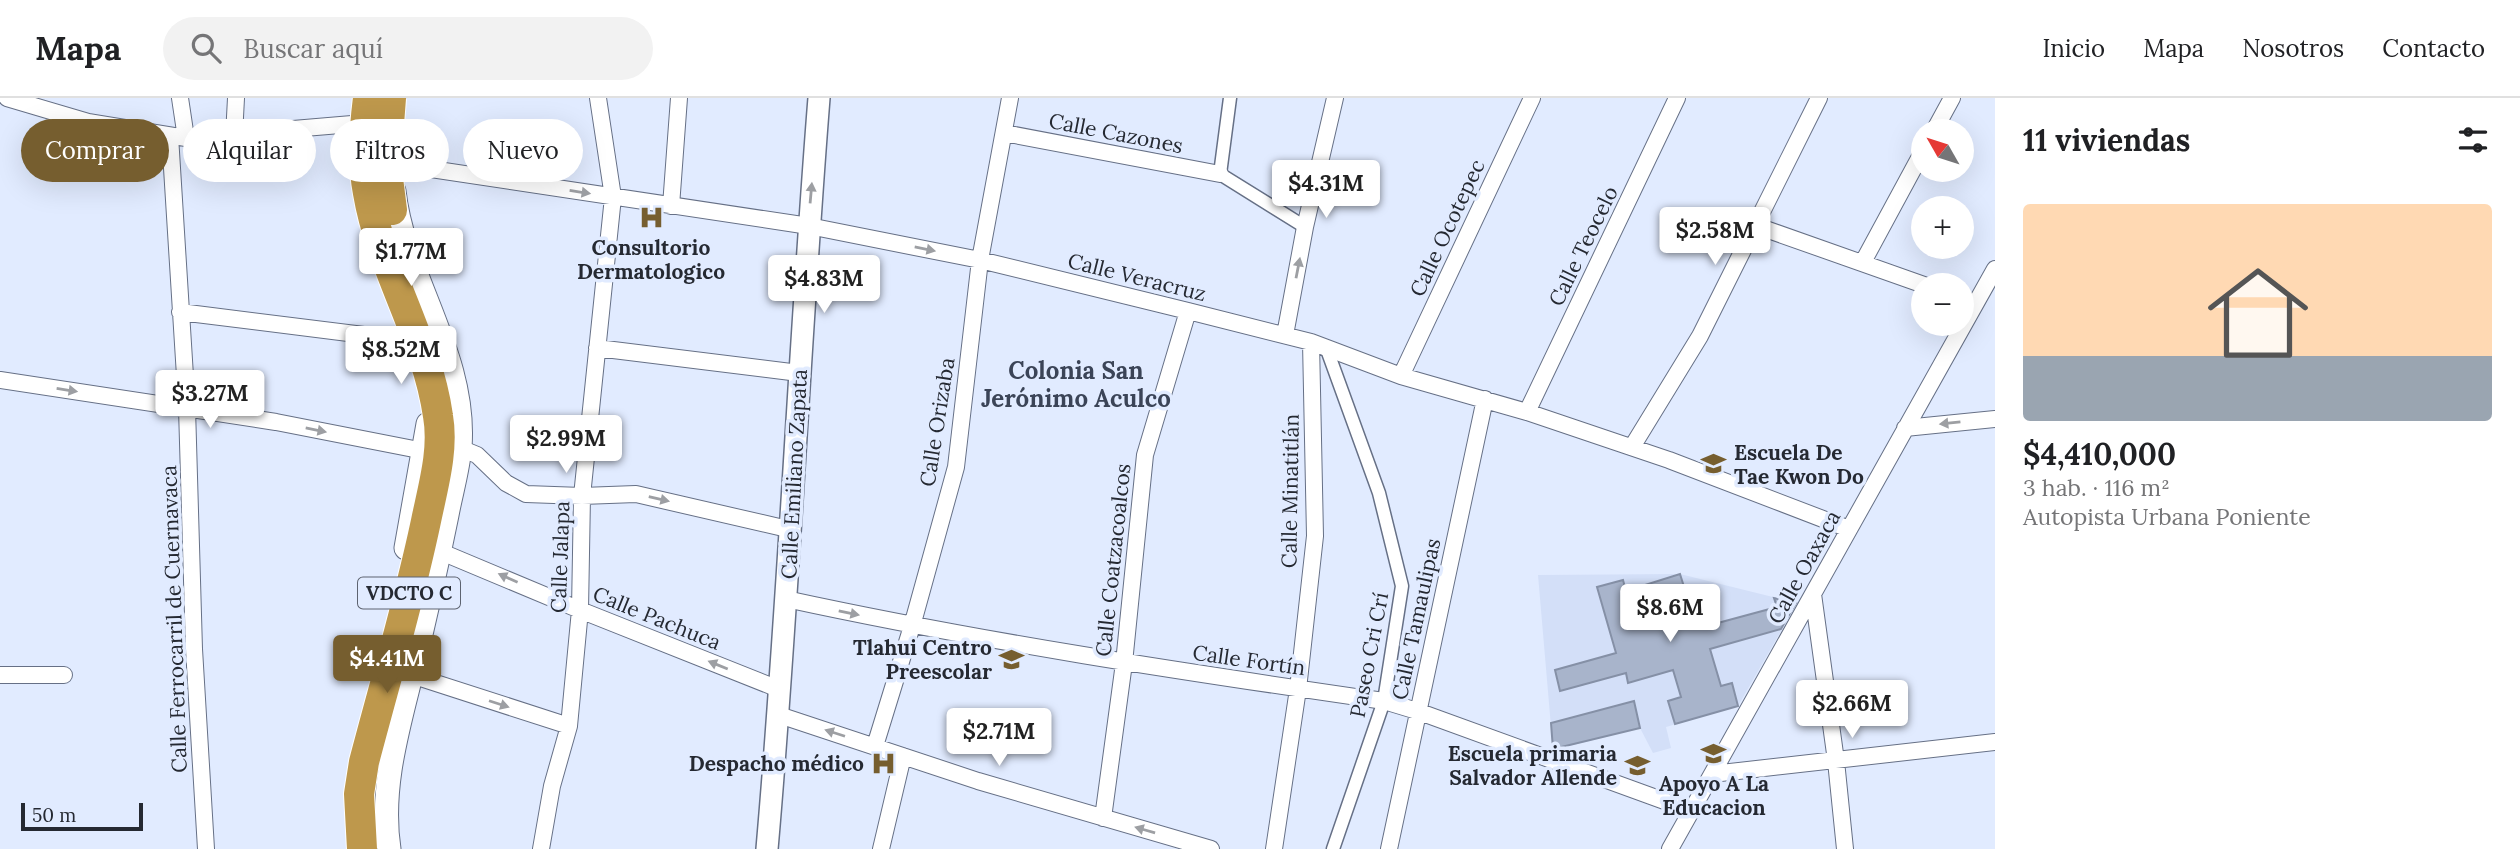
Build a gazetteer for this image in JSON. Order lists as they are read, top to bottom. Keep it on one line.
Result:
{"streets":{"highway":["VDCTO C"],"street":["Calle Cazones","Calle Ocotepec","Calle Teocelo","Calle Veracruz","Calle Orizaba","Calle Emiliano Zapata","Calle Minatitlán","Calle Jalapa","Calle Coatzacoalcos","Calle Oaxaca","Calle Pachuca","Calle Ferrocarril de Cuernavaca","Calle Tamaulipas","Paseo Cri Crí","Calle Fortín"]},"crossings":[["Calle Cazones","Calle Orizaba"],["Calle Ocotepec","Calle Veracruz"],["Calle Teocelo","Calle Veracruz"],["Calle Veracruz","Calle Orizaba"],["Calle Veracruz","Calle Emiliano Zapata"],["Calle Veracruz","Calle Minatitlán"],["Calle Veracruz","Calle Jalapa"],["Calle Veracruz","Calle Coatzacoalcos"],["Calle Veracruz","Calle Oaxaca"],["Calle Veracruz","Calle Tamaulipas"],["Calle Veracruz","Paseo Cri Crí"],["Calle Orizaba","Calle Fortín"],["Calle Emiliano Zapata","Calle Pachuca"],["Calle Emiliano Zapata","Calle Fortín"],["Calle Minatitlán","Paseo Cri Crí"],["Calle Minatitlán","Calle Fortín"],["Calle Jalapa","Calle Pachuca"],["Calle Coatzacoalcos","Calle Fortín"],["Calle Oaxaca","Calle Fortín"],["Calle Tamaulipas","Calle Fortín"],["Paseo Cri Crí","Calle Fortín"]],"districts":["Colonia San Jerónimo Aculco"],"places":{"hospital":["Consultorio Dermatologico","Despacho médico"],"school or university":["Escuela De Tae Kwon Do","Tlahui Centro Preescolar","Apoyo A La Educacion","Escuela primaria Salvador Allende"]},"scale_bar":"50 m","north":"top left","page":{"header":"Mapa","search":"Buscar aquí","nav":["Inicio","Mapa","Nosotros","Contacto"],"heading":"11 viviendas","map_buttons":["+","−"],"chip":["Comprar","Alquilar","Filtros","Nuevo"],"price":["$4.31M","$2.58M","$1.77M","$4.83M","$8.52M","$3.27M","$2.99M","$8.6M","$4.41M","$2.66M","$2.71M"],"list":[{"name":"$4,410,000","note":"3 hab. · 116 m² · Autopista Urbana Poniente"}],"scale":"50 m"}}
